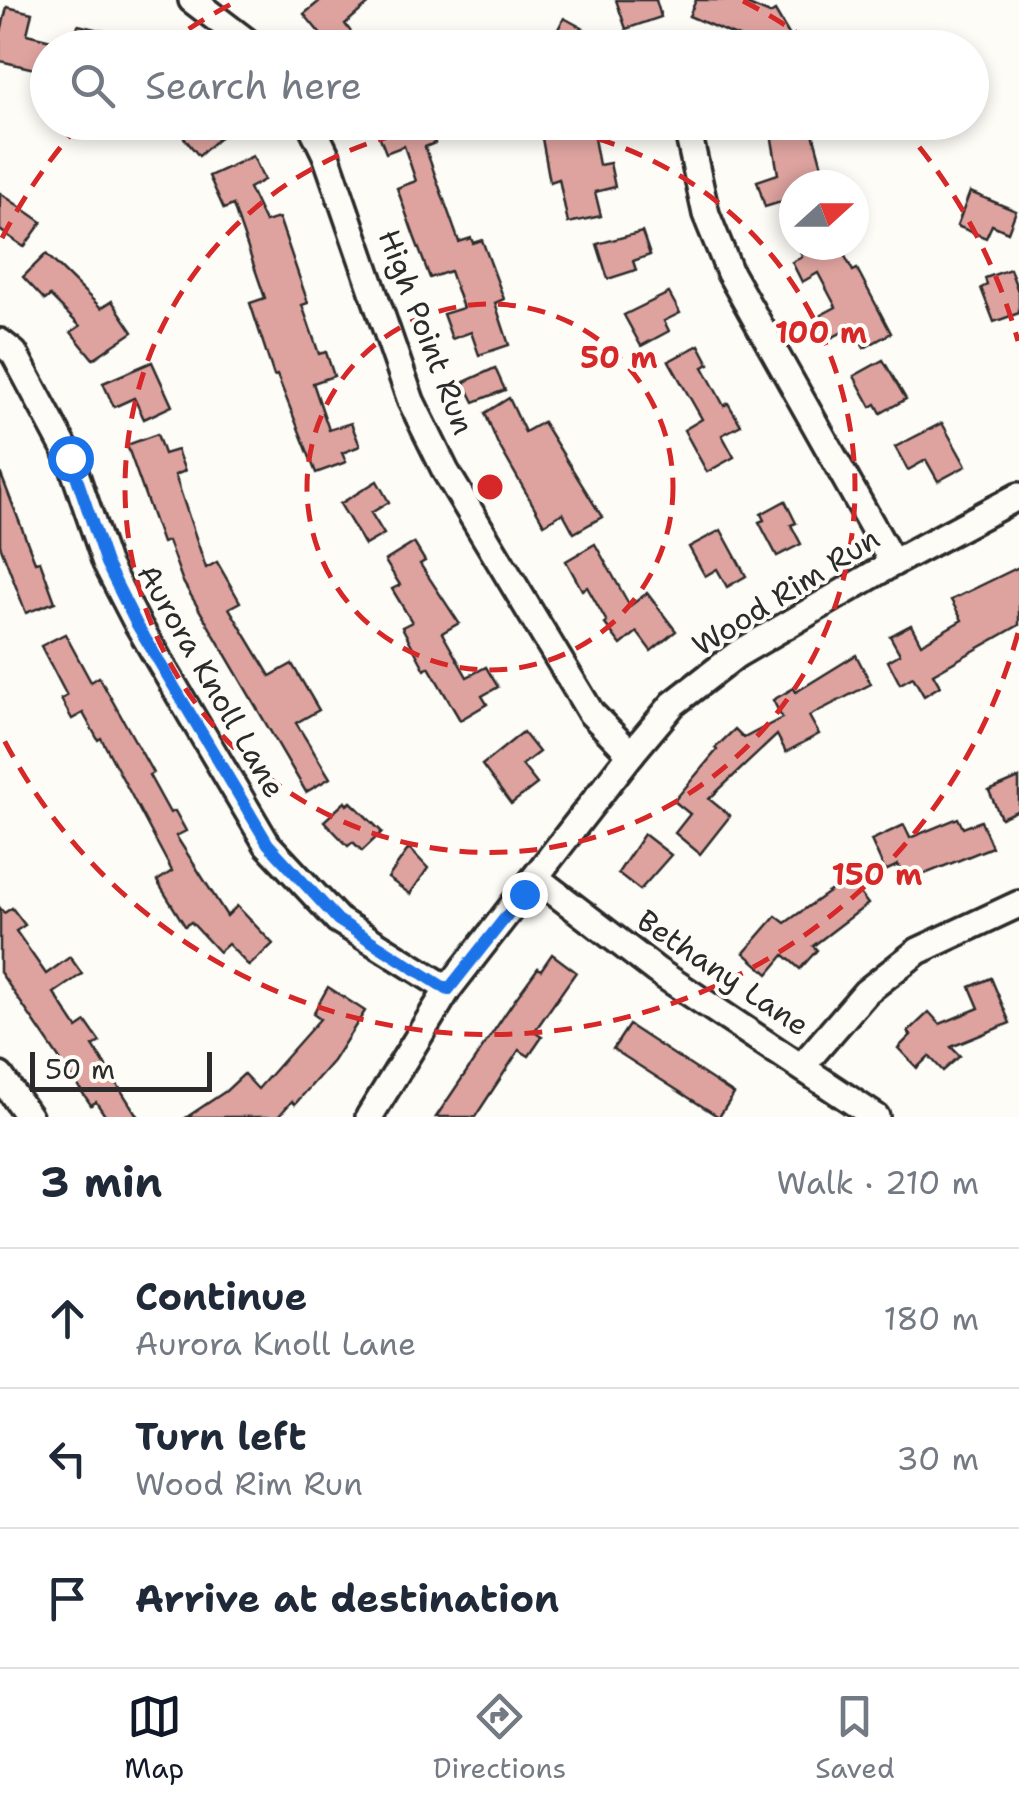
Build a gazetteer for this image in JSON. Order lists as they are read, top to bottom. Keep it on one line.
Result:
{"streets":{"street":["High Point Run","Wood Rim Run","Aurora Knoll Lane","Bethany Lane"]},"crossings":[["High Point Run","Wood Rim Run"],["Wood Rim Run","Aurora Knoll Lane"],["Wood Rim Run","Bethany Lane"]],"scale_bar":"50 m","north":"right","page":{"search":"Search here","scale":"50 m","heading":["3 min","Walk · 210 m"],"list":[["Continue","Aurora Knoll Lane","180 m"],["Turn left","Wood Rim Run","30 m"],"Arrive at destination"],"nav":["Map","Directions","Saved"]},"rings":["100 m","50 m","150 m"]}
